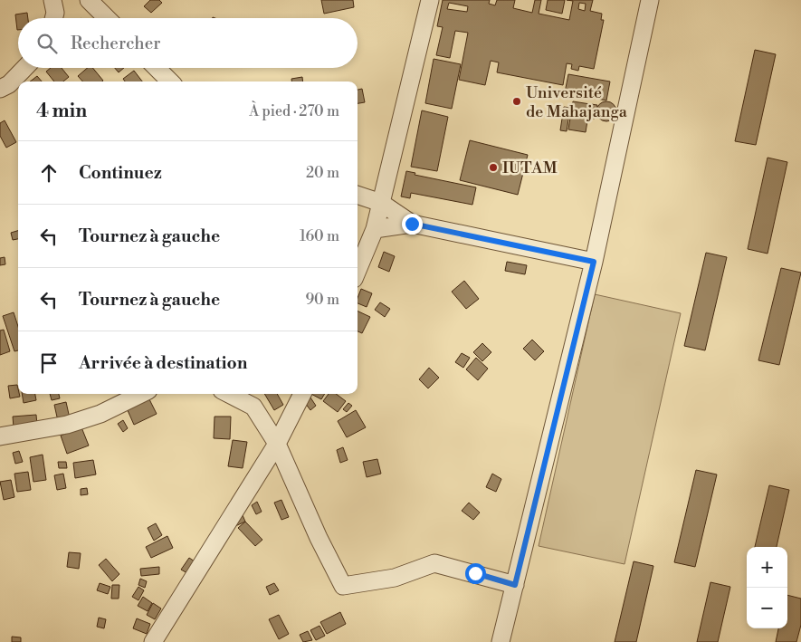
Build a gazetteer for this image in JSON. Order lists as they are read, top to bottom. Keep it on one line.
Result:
{"places":["Université de Mahajanga","IUTAM"],"page":{"search":"Rechercher","heading":["4 min","À pied · 270 m"],"list":[["Continuez","20 m"],["Tournez à gauche","160 m"],["Tournez à gauche","90 m"],"Arrivée à destination"],"map_buttons":["+","−"]}}
